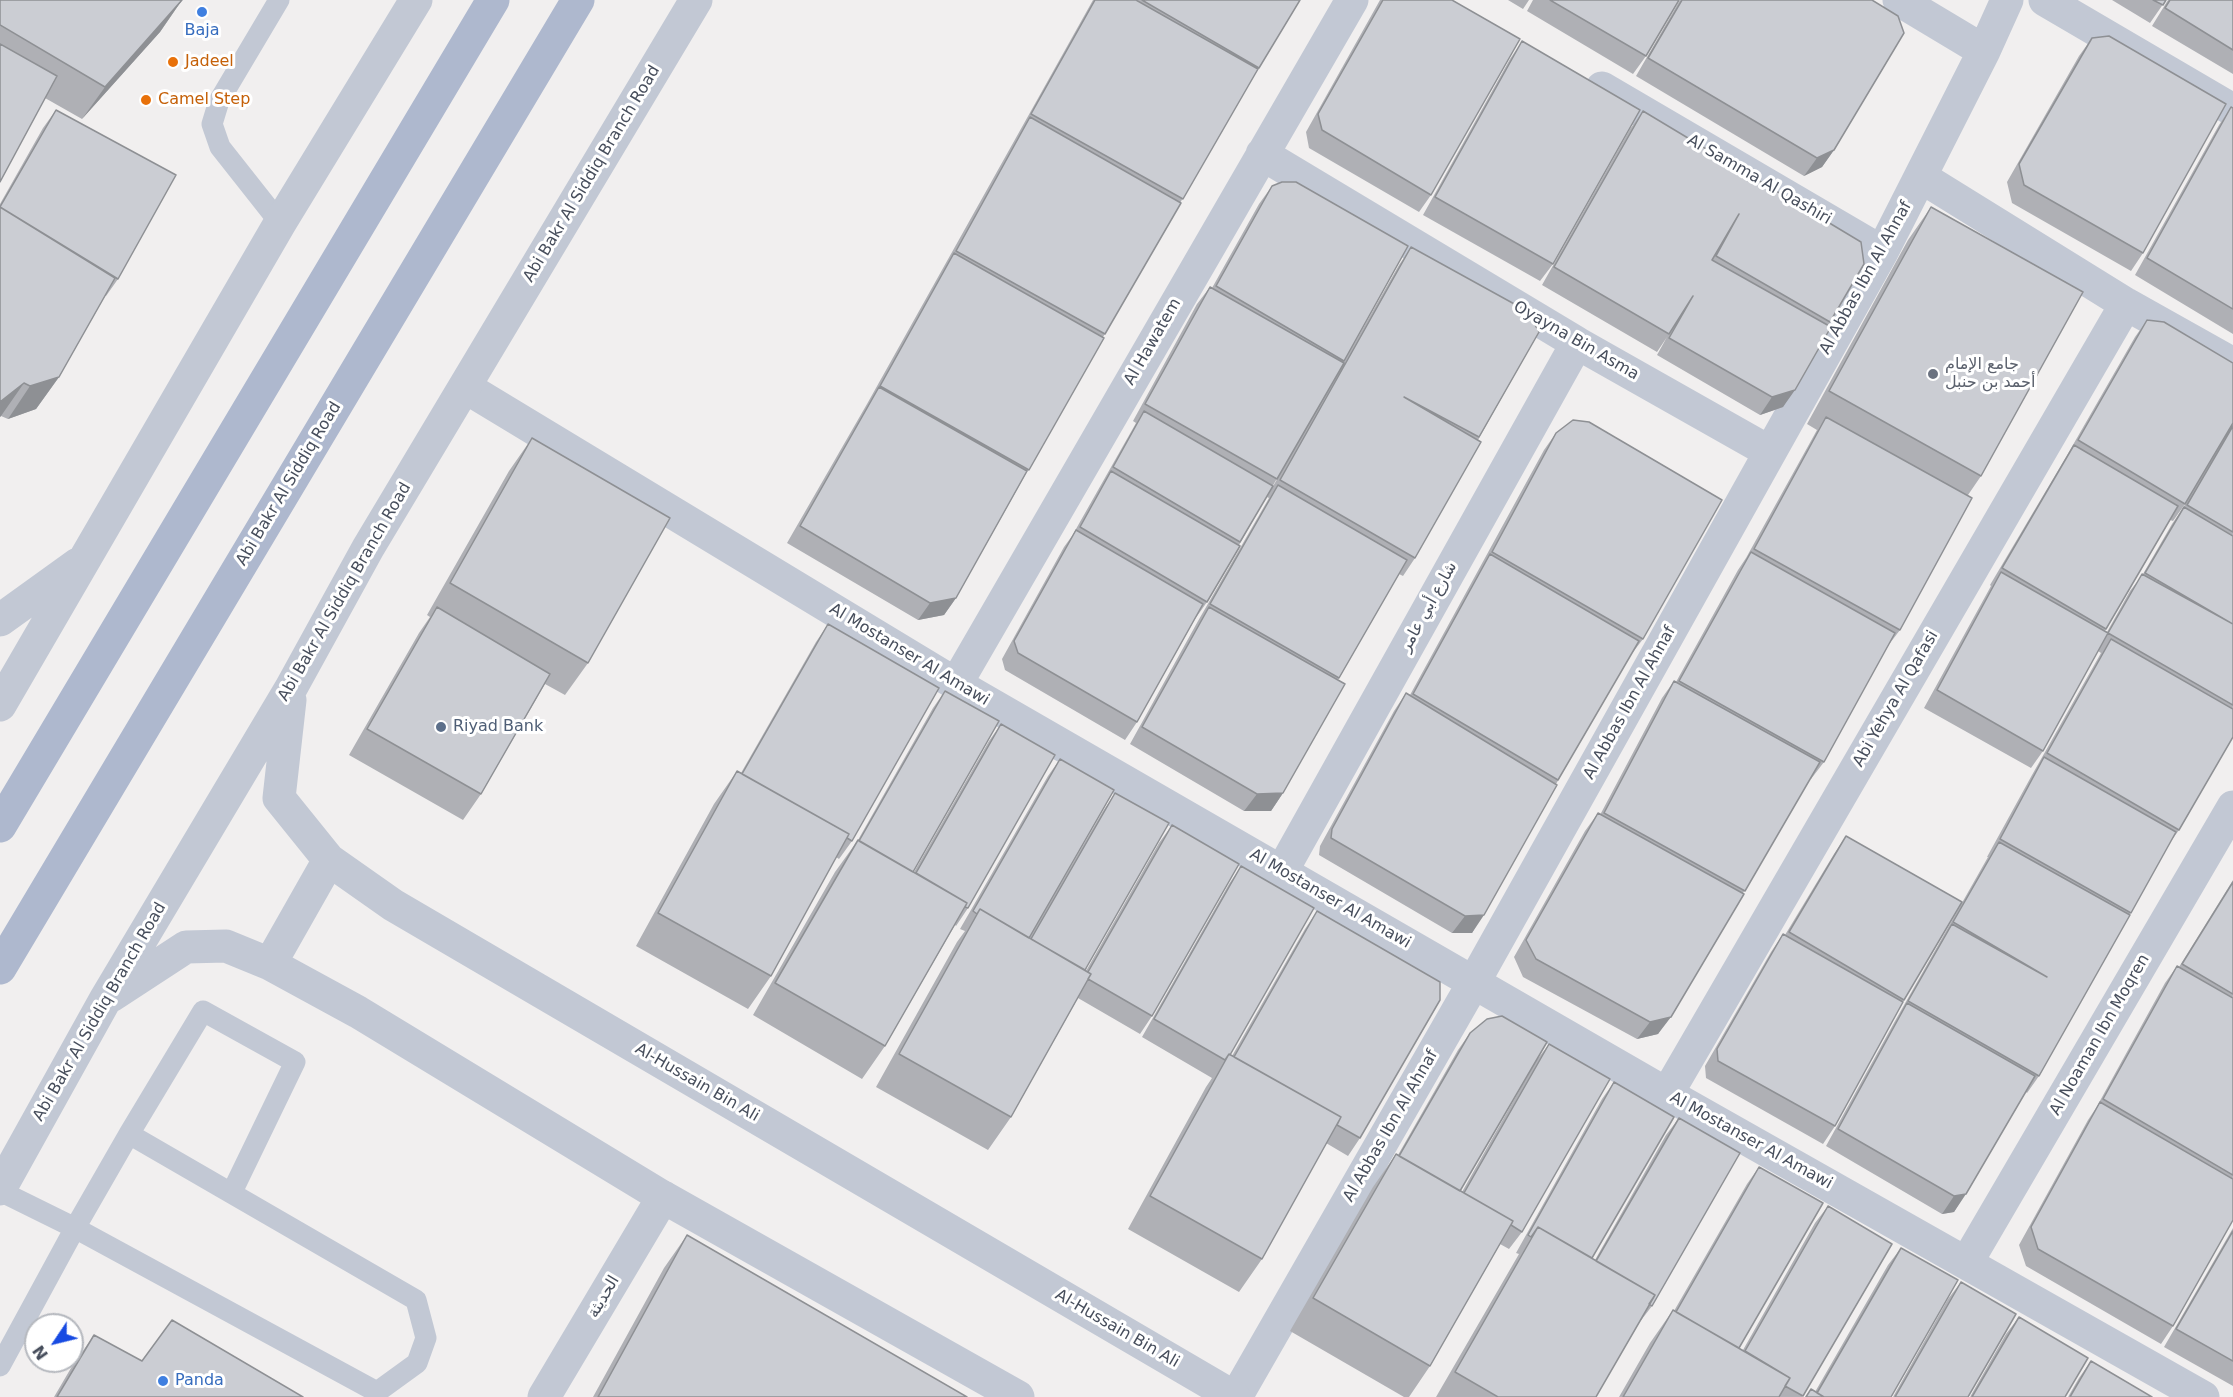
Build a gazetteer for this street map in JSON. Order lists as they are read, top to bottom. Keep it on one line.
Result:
{"streets":{"main road":["Abi Bakr Al Siddiq Road"],"street":["Abi Bakr Al Siddiq Branch Road","Al Samma Al Qashiri","Al Abbas Ibn Al Ahnaf","Oyayna Bin Asma","Al Hawatem","شارع أبي عامر","Al Mostanser Al Amawi","Abi Yehya Al Qafasi","Al Noaman Ibn Moqren","Al-Hussain Bin Ali","الحديثة"]},"crossings":[["Abi Bakr Al Siddiq Branch Road","Al Mostanser Al Amawi"],["Abi Bakr Al Siddiq Branch Road","Al-Hussain Bin Ali"],["Al Samma Al Qashiri","Al Abbas Ibn Al Ahnaf"],["Al Abbas Ibn Al Ahnaf","Oyayna Bin Asma"],["Al Abbas Ibn Al Ahnaf","Al Mostanser Al Amawi"],["Al Abbas Ibn Al Ahnaf","Al-Hussain Bin Ali"],["Oyayna Bin Asma","Al Hawatem"],["Oyayna Bin Asma","شارع أبي عامر"],["Al Hawatem","Al Mostanser Al Amawi"],["شارع أبي عامر","Al Mostanser Al Amawi"],["Al Mostanser Al Amawi","Abi Yehya Al Qafasi"],["Al Mostanser Al Amawi","Al Noaman Ibn Moqren"]],"places":["Baja","Jadeel","Camel Step","جامع الإمام أحمد بن حنبل","Riyad Bank","Panda"],"north":"bottom left"}
